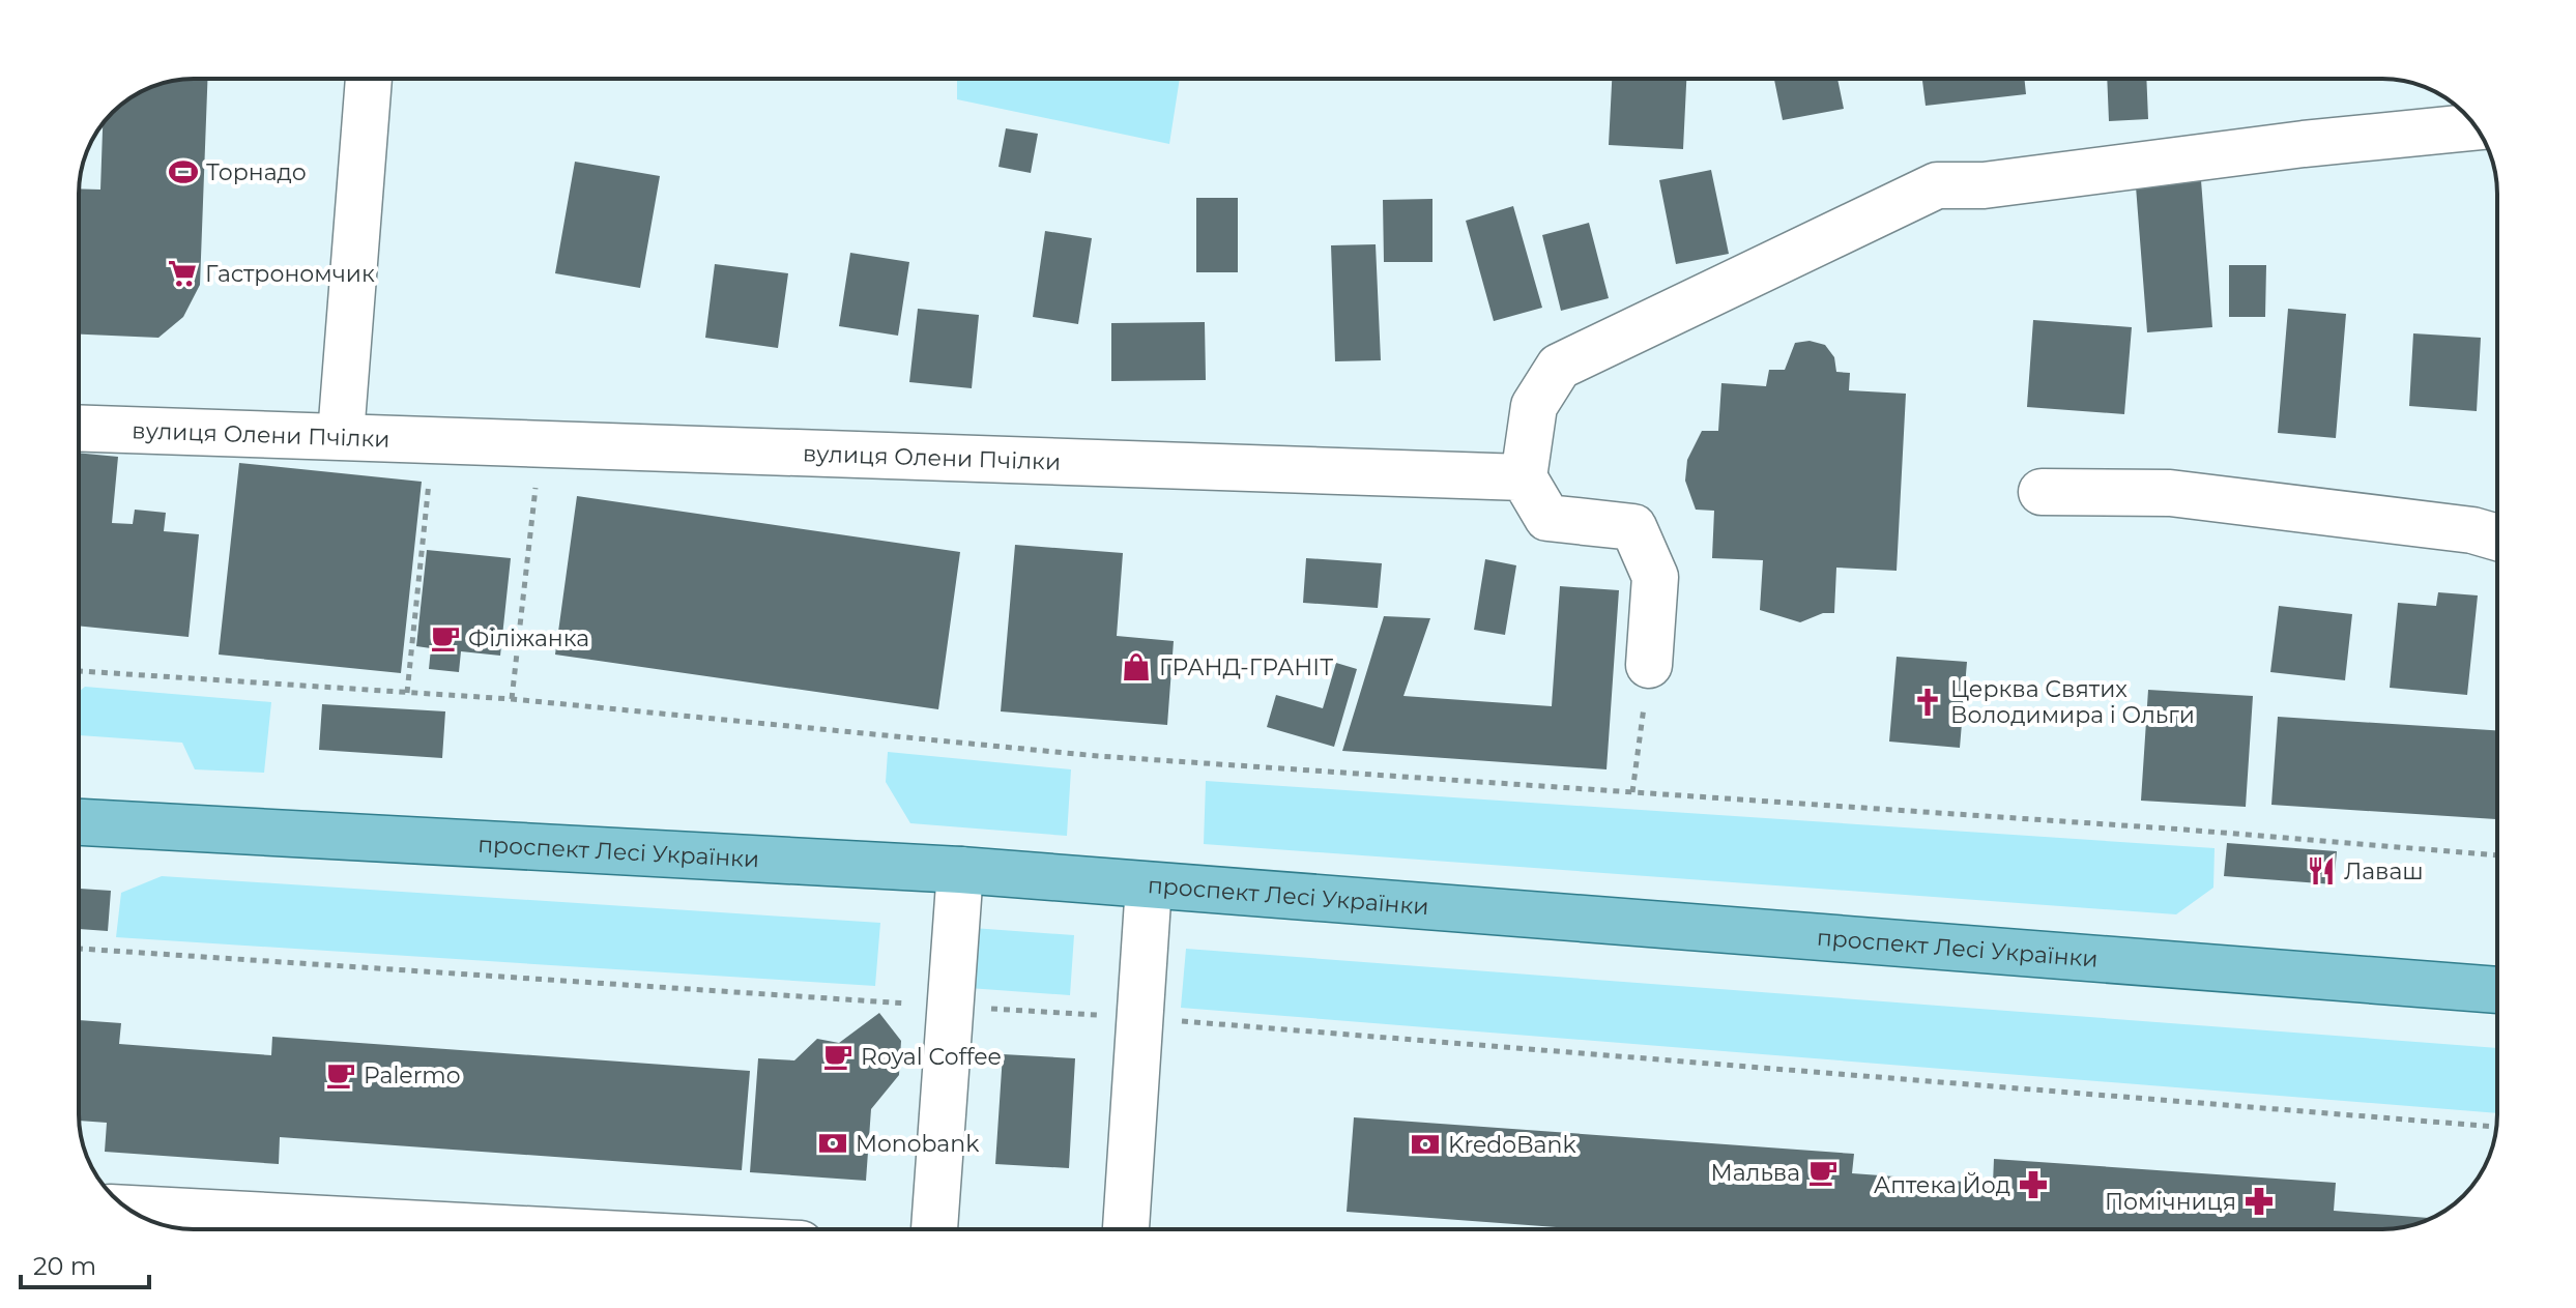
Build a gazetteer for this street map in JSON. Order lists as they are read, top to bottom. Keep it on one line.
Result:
{"streets":{"main road":["проспект Лесі Українки"],"street":["вулиця Олени Пчілки"]},"places":{"sports":["Торнадо"],"supermarket":["Гастрономчик"],"cafe":["Філіжанка","Royal Coffee","Palermo","Мальва"],"shop":["ГРАНД-ГРАНІТ"],"church":["Церква Святих Володимира і Ольги"],"restaurant":["Лаваш"],"bank":["Monobank","KredoBank"],"pharmacy":["Аптека Йод","Помічниця"]},"scale_bar":"20 m"}
